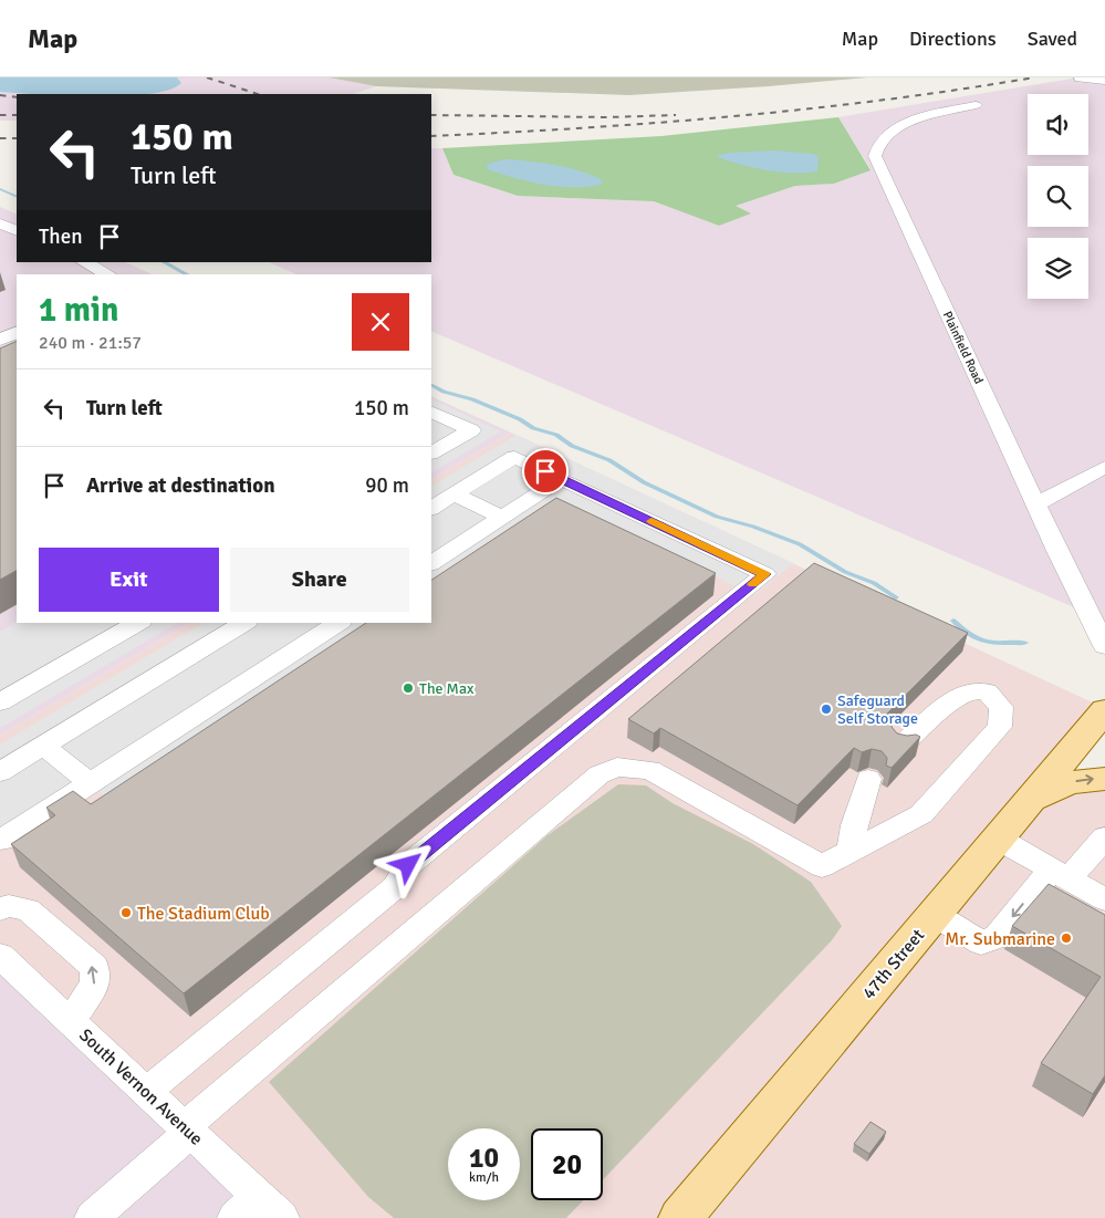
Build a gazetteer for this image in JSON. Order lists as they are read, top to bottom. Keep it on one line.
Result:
{"streets":{"main road":["47th Street"],"street":["Plainfield Road","South Vernon Avenue"]},"places":["The Max","Safeguard Self Storage","The Stadium Club","Mr. Submarine"],"page":{"header":"Map","nav":["Map","Directions","Saved"],"turn":["150 m","Turn left"],"then":"Then","heading":["1 min","240 m · 21:57"],"list":[{"name":"Turn left","value":"150 m"},{"name":"Arrive at destination","value":"90 m"}],"buttons":["Exit","Share"],"speed":"10 km/h","limit":"20"}}
